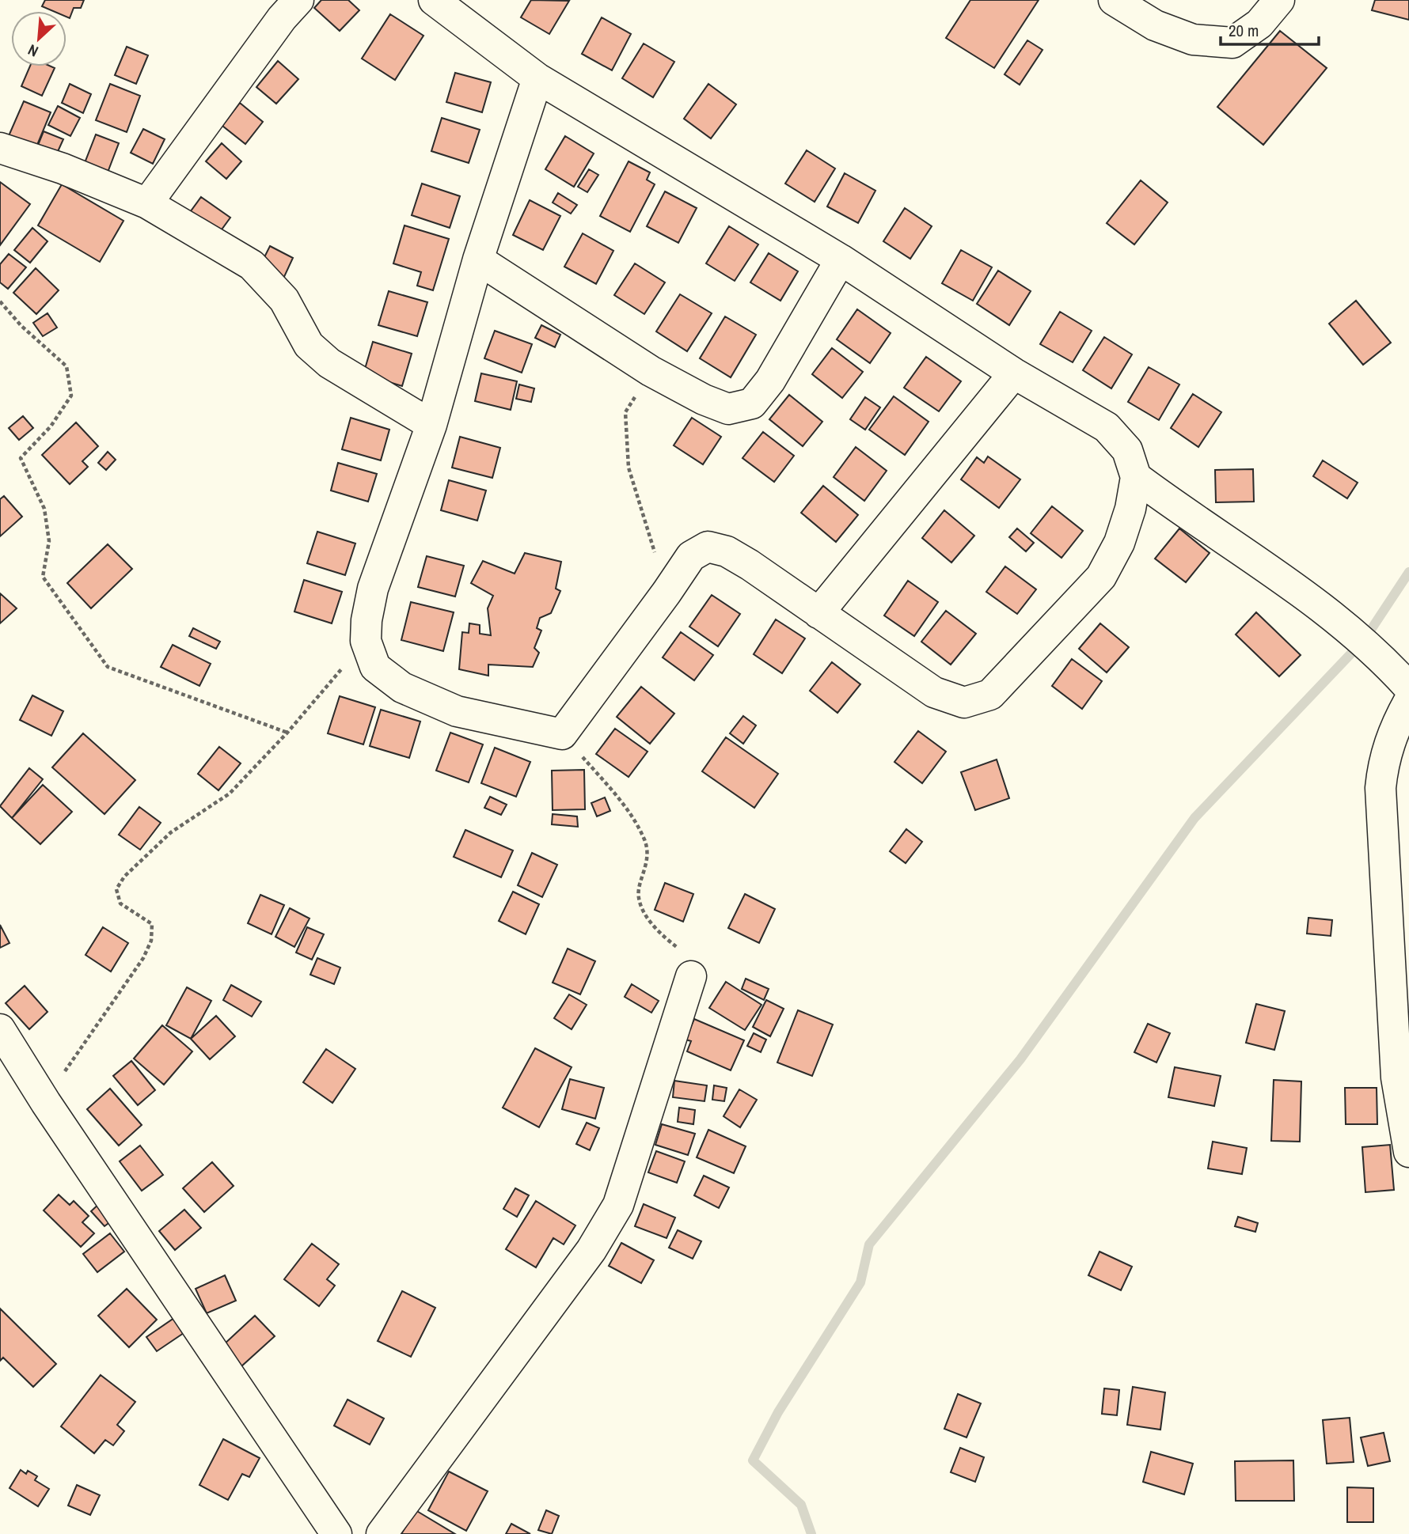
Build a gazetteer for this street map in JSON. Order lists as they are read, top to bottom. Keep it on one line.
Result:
{"scale_bar":"20 m","north":"bottom left"}
